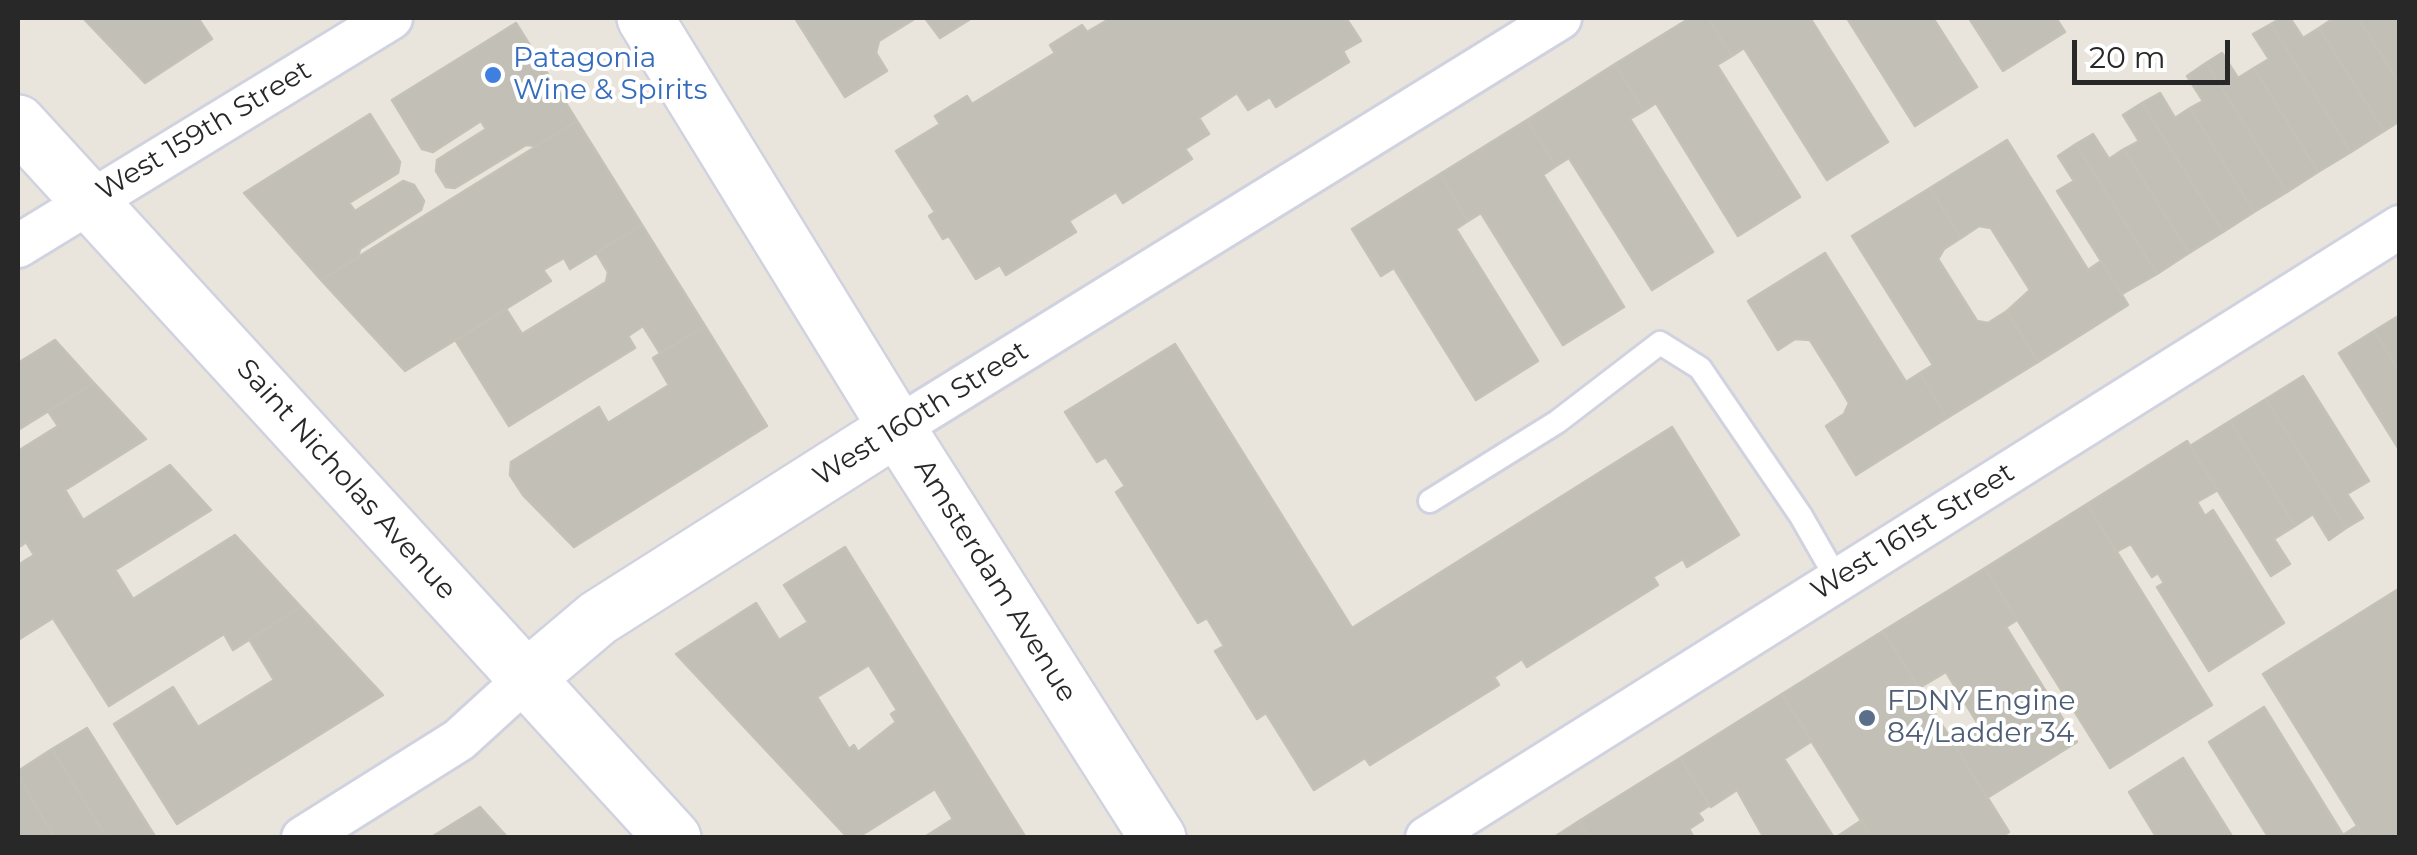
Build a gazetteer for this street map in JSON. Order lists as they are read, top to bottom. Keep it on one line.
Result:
{"streets":{"main road":["West 160th Street","Saint Nicholas Avenue","Amsterdam Avenue"],"street":["West 159th Street","West 161st Street"]},"crossings":[["West 159th Street","Saint Nicholas Avenue"],["West 160th Street","Saint Nicholas Avenue"],["West 160th Street","Amsterdam Avenue"]],"places":["Patagonia Wine & Spirits","FDNY Engine 84/Ladder 34"],"scale_bar":"20 m"}
